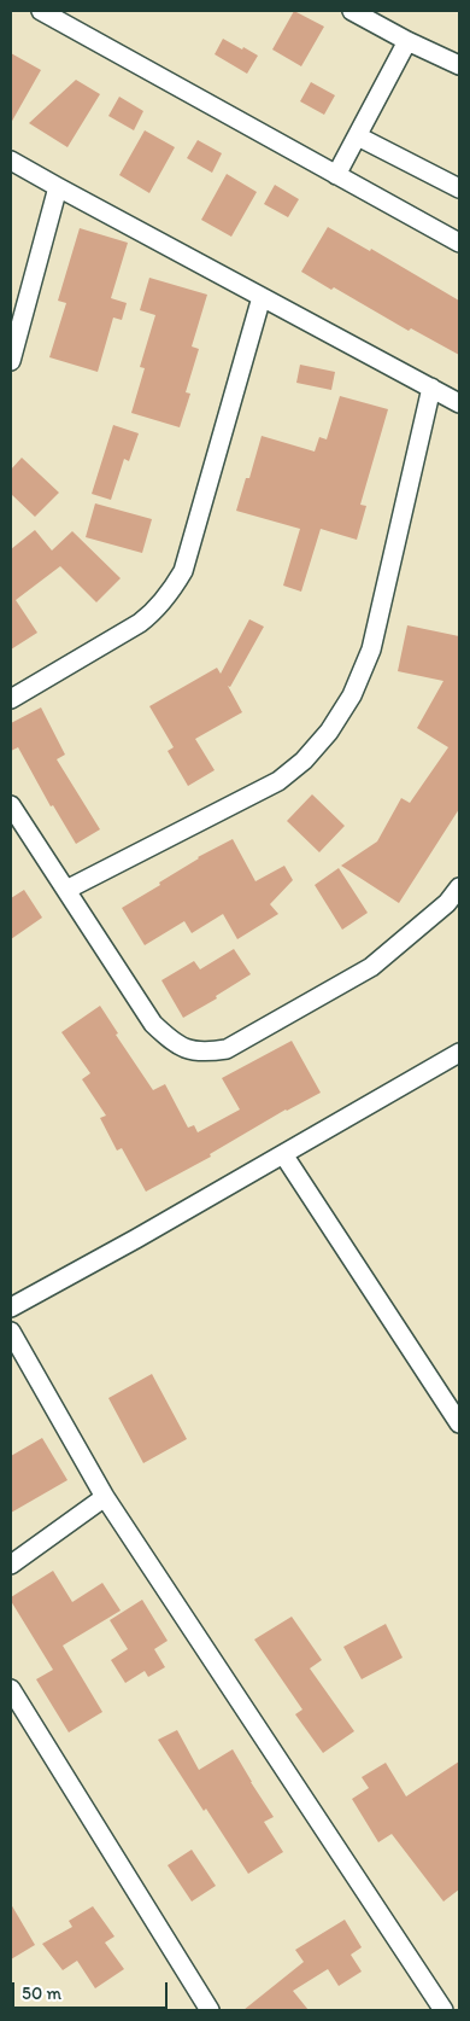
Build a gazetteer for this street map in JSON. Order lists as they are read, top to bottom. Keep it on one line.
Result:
{"scale_bar":"50 m"}
